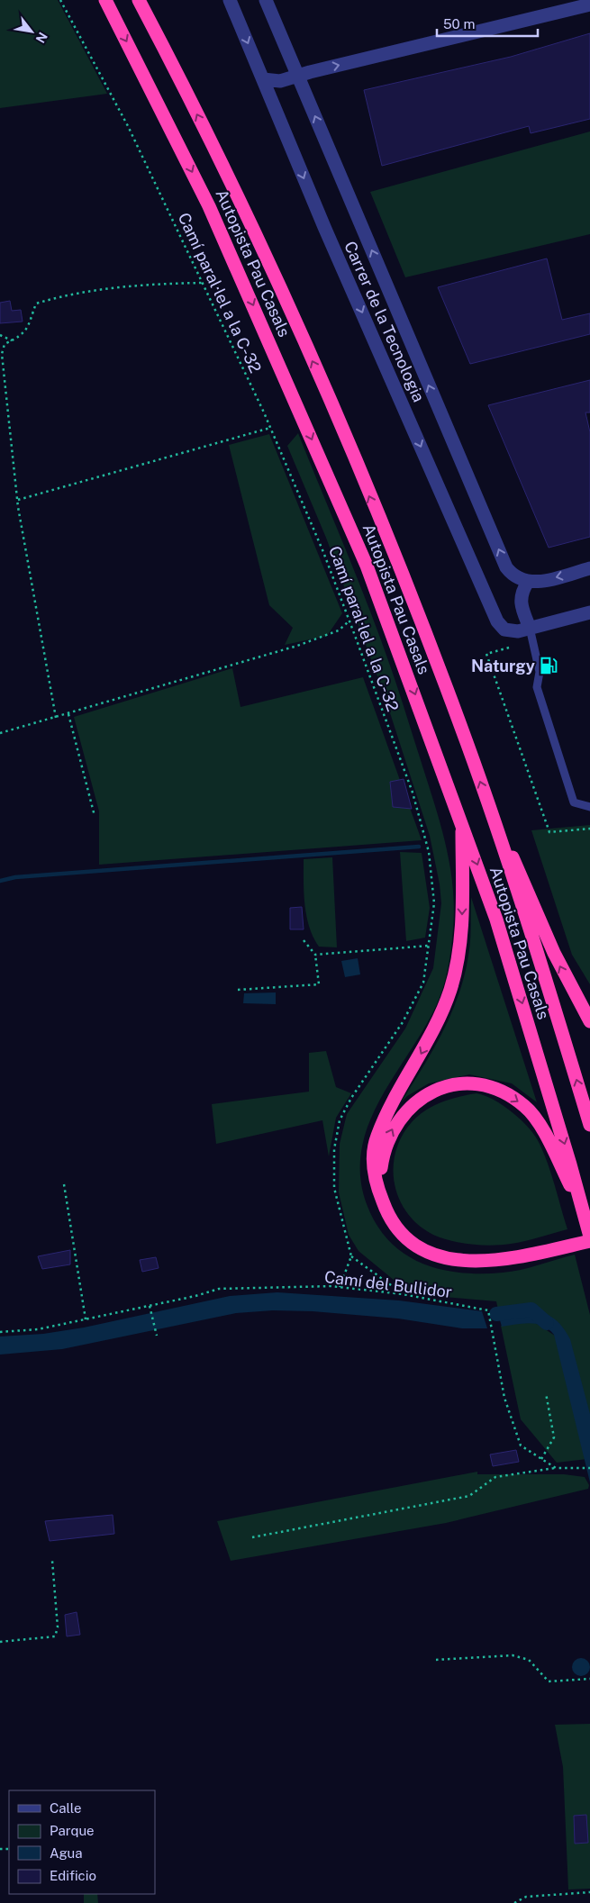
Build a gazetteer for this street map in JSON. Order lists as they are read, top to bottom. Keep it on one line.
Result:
{"streets":{"highway":["Autopista Pau Casals"],"street":["Carrer de la Tecnologia"],"path":["Camí paral·lel a la C-32","Camí del Bullidor"]},"places":{"fuel station":["Naturgy"]},"legend":["Calle","Parque","Agua","Edificio"],"scale_bar":"50 m","north":"bottom right"}
